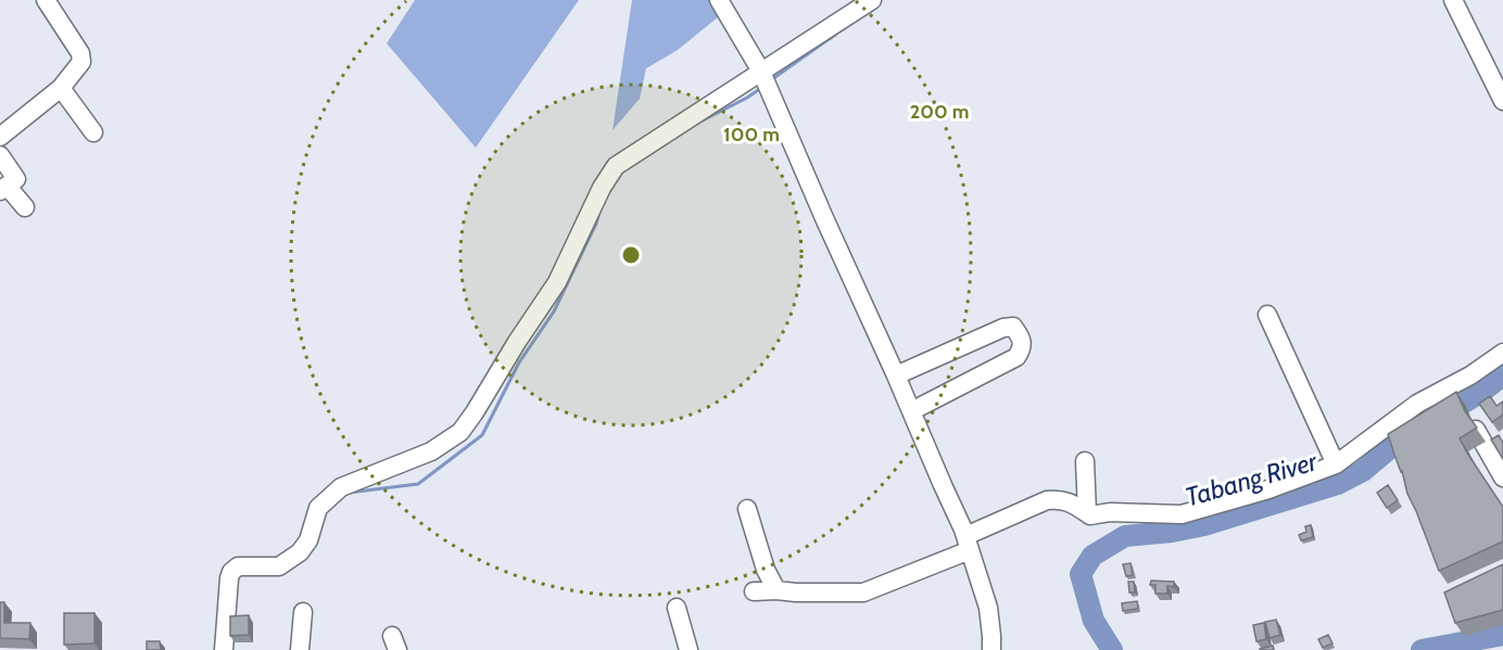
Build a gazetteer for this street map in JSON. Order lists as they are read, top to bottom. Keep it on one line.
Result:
{"water":["Tabang River"],"rings":["200 m","100 m"]}
